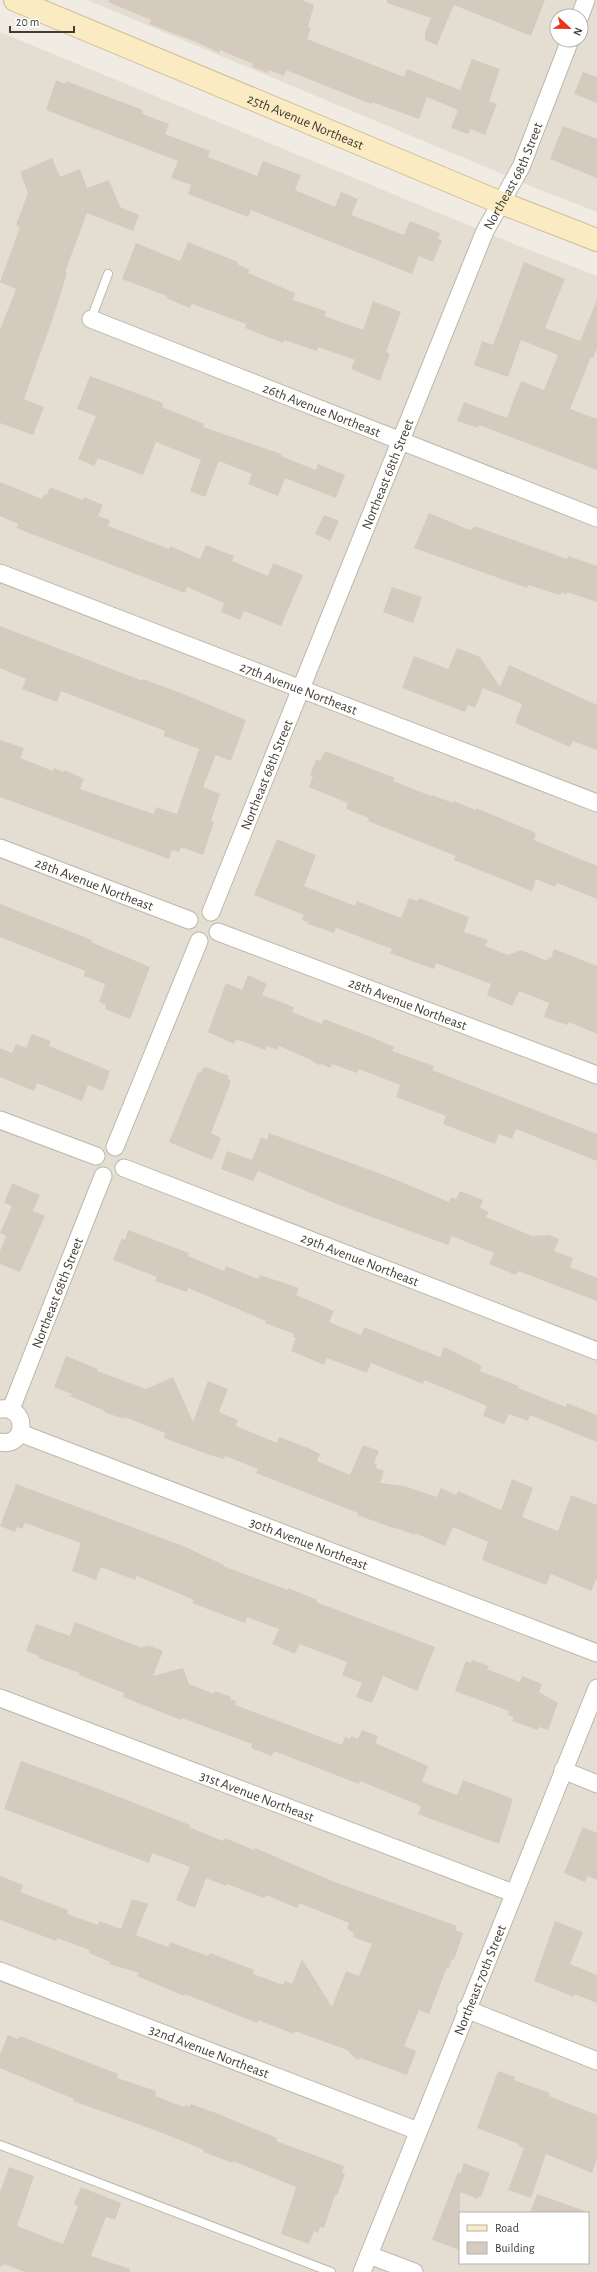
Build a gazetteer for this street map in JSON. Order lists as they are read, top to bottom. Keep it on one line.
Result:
{"streets":{"main road":["25th Avenue Northeast"],"street":["Northeast 68th Street","26th Avenue Northeast","27th Avenue Northeast","28th Avenue Northeast","29th Avenue Northeast","30th Avenue Northeast","31st Avenue Northeast","Northeast 70th Street","32nd Avenue Northeast"]},"crossings":[["25th Avenue Northeast","Northeast 68th Street"],["Northeast 68th Street","26th Avenue Northeast"],["Northeast 68th Street","27th Avenue Northeast"],["Northeast 68th Street","28th Avenue Northeast"],["Northeast 68th Street","29th Avenue Northeast"],["31st Avenue Northeast","Northeast 70th Street"],["Northeast 70th Street","32nd Avenue Northeast"]],"legend":["Road","Building"],"scale_bar":"20 m","north":"right"}
